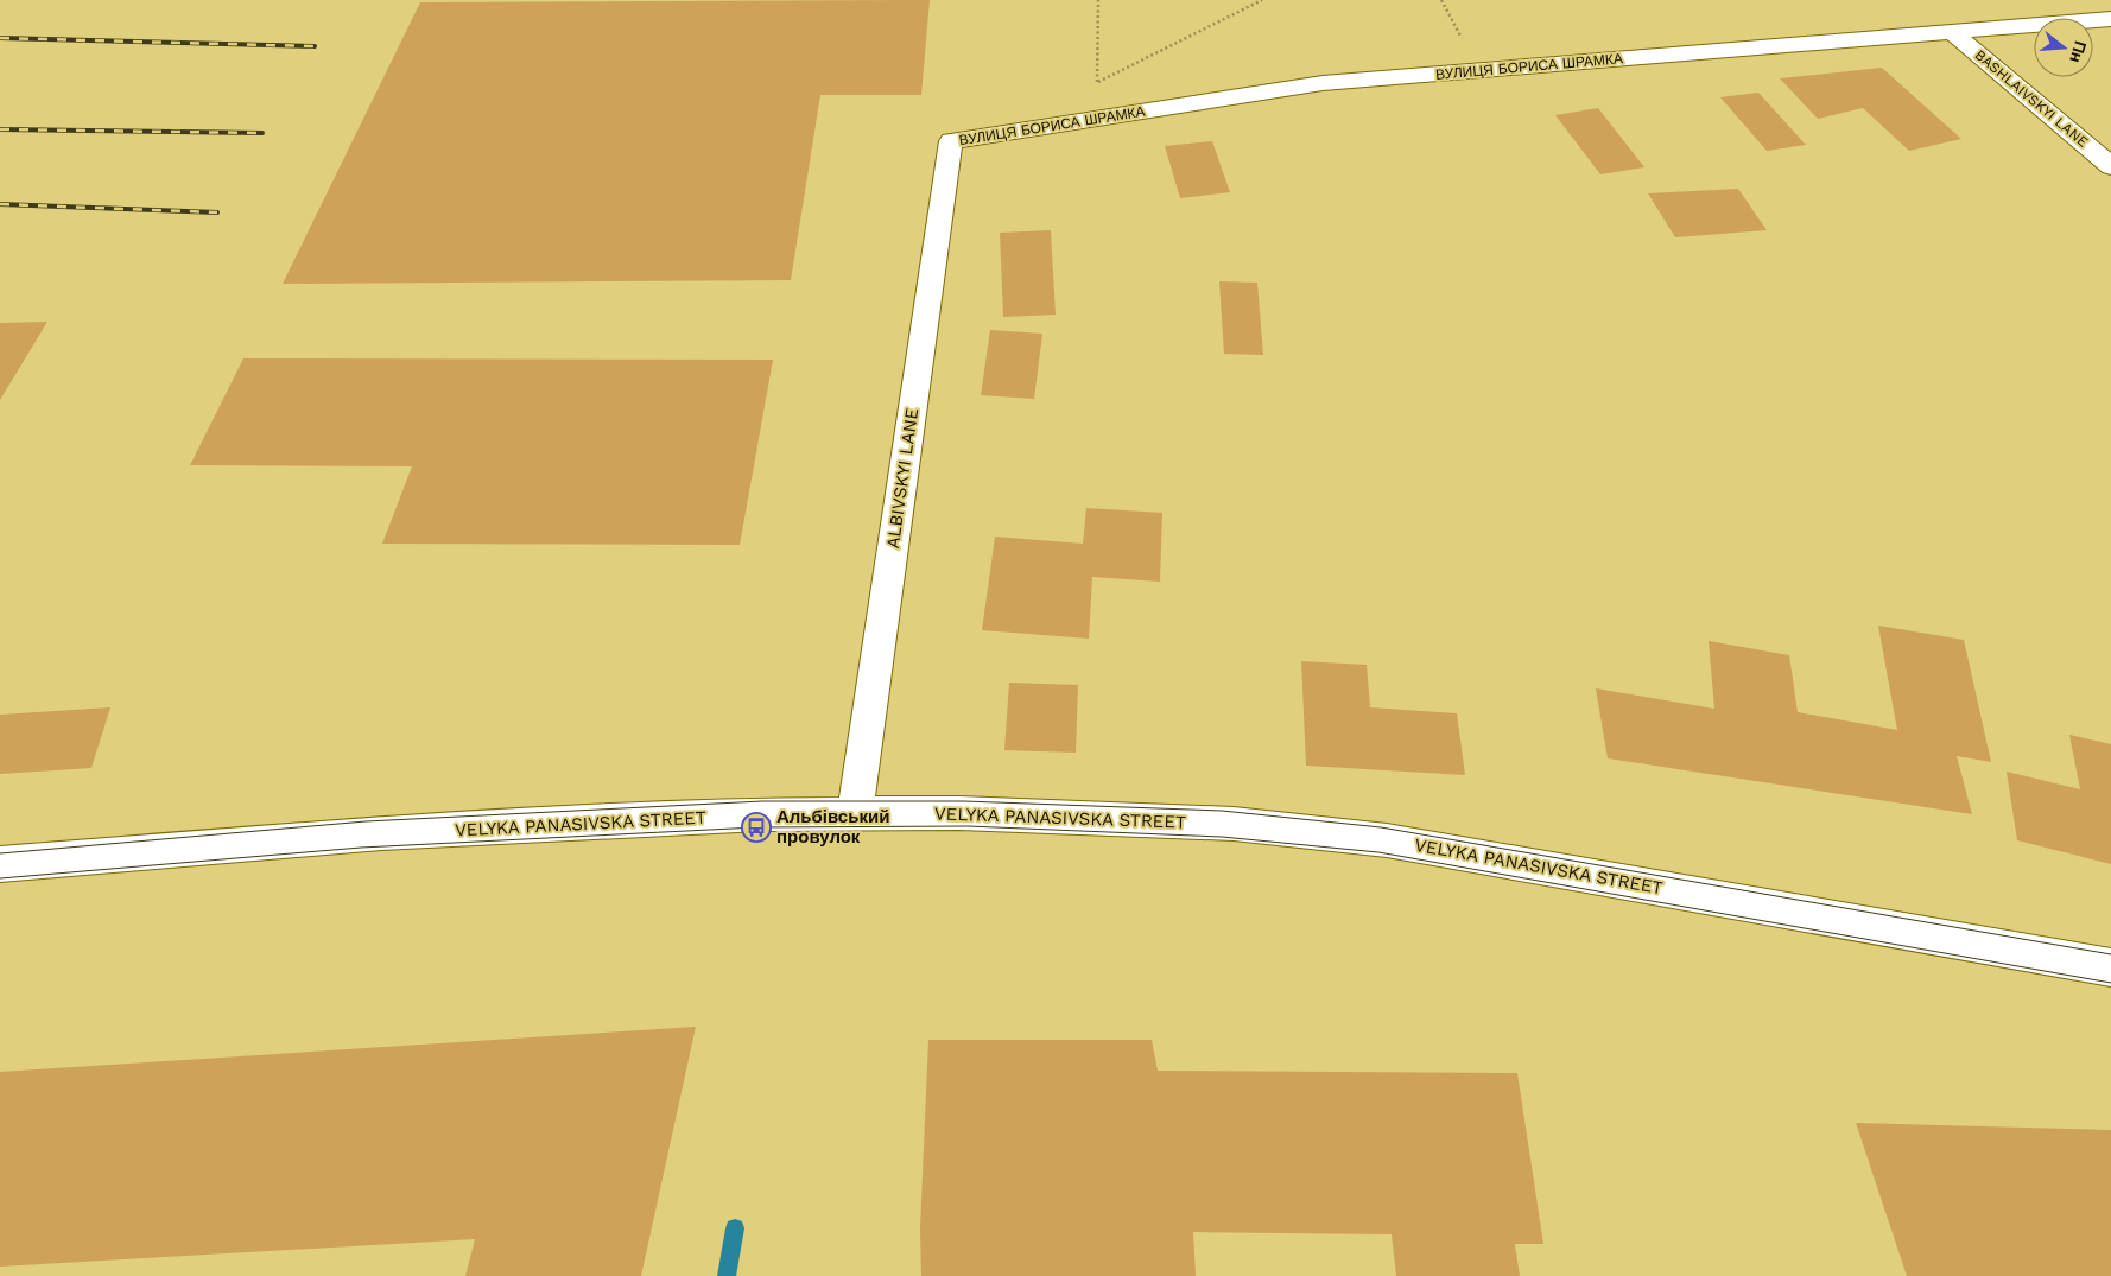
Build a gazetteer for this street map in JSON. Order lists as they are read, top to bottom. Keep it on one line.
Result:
{"streets":{"street":["ВУЛИЦЯ БОРИСА ШРАМКА","BASHLAIVSKYI LANE","ALBIVSKYI LANE","VELYKA PANASIVSKA STREET"]},"crossings":[["ВУЛИЦЯ БОРИСА ШРАМКА","BASHLAIVSKYI LANE"],["ВУЛИЦЯ БОРИСА ШРАМКА","ALBIVSKYI LANE"],["ALBIVSKYI LANE","VELYKA PANASIVSKA STREET"]],"places":{"bus stop":["Альбівський провулок"]},"north":"right"}
